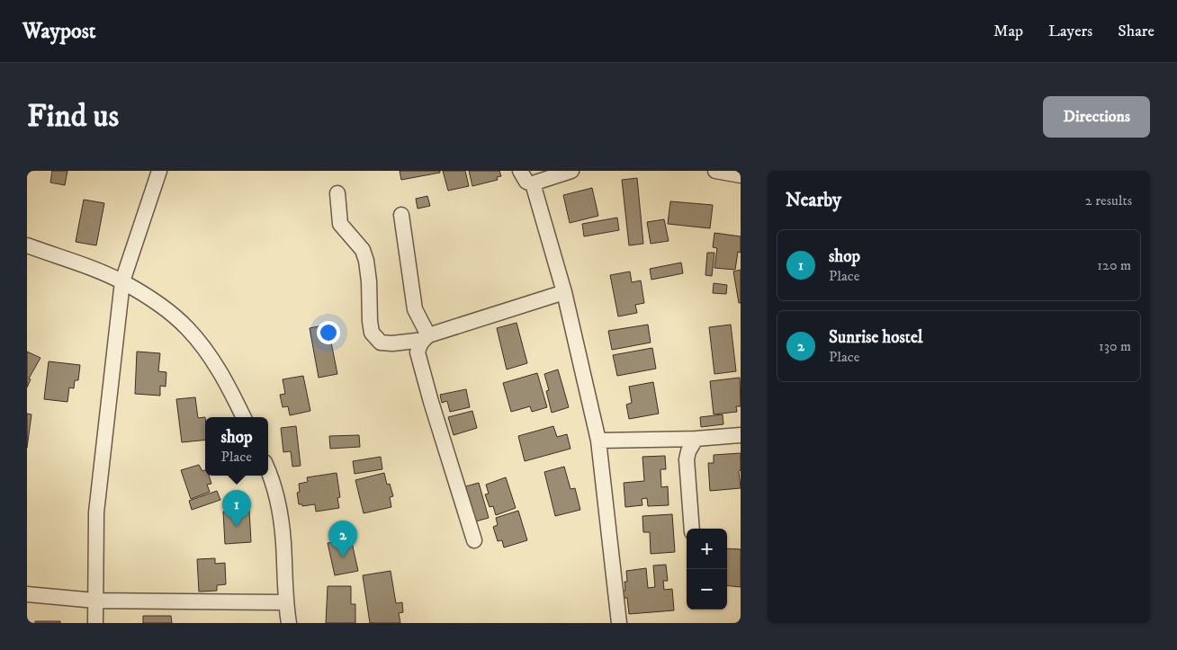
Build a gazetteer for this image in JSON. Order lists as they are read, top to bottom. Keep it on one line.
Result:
{"page":{"header":"Waypost","nav":["Map","Layers","Share"],"buttons":"Directions","title":"Find us","heading":["Nearby","2 results"],"list":[{"mark":"1","name":"shop","note":"Place","value":"120 m"},{"mark":"2","name":"Sunrise hostel","note":"Place","value":"130 m"}],"popup":["shop","Place"],"pins":["1","2"],"map_buttons":["+","−"]}}
